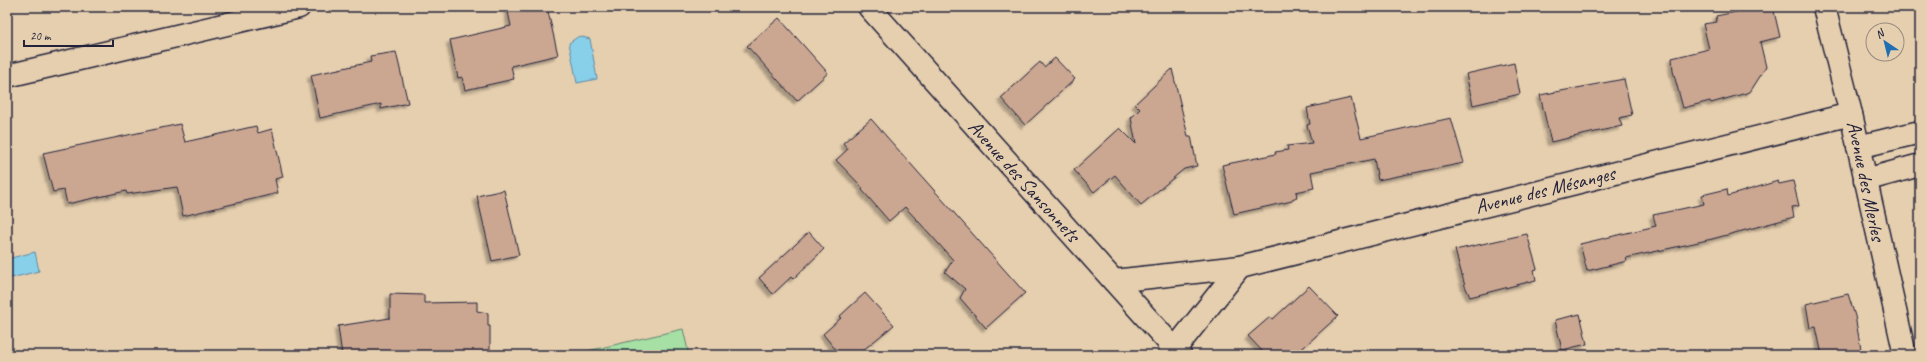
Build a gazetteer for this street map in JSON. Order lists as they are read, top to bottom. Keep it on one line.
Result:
{"streets":{"street":["Avenue des Sansonnets","Avenue des Merles","Avenue des Mésanges"]},"crossings":[["Avenue des Sansonnets","Avenue des Mésanges"],["Avenue des Merles","Avenue des Mésanges"]],"scale_bar":"20 m","north":"top left"}
